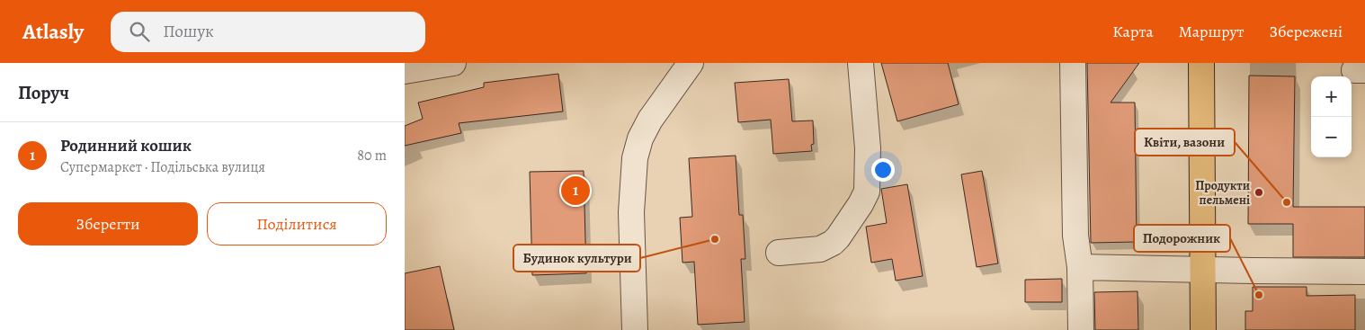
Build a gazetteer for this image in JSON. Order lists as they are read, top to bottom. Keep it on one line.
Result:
{"places":["Продукти пельмені","Квіти, вазони","Будинок культури","Подорожник"],"page":{"header":"Atlasly","search":"Пошук","nav":["Карта","Маршрут","Збережені"],"heading":"Поруч","map_buttons":["+","−"],"list":[{"mark":"1","name":"Родинний кошик","note":"Супермаркет · Подільська вулиця","value":"80 m"}],"pins":"1","buttons":["Зберегти","Поділитися"]}}
